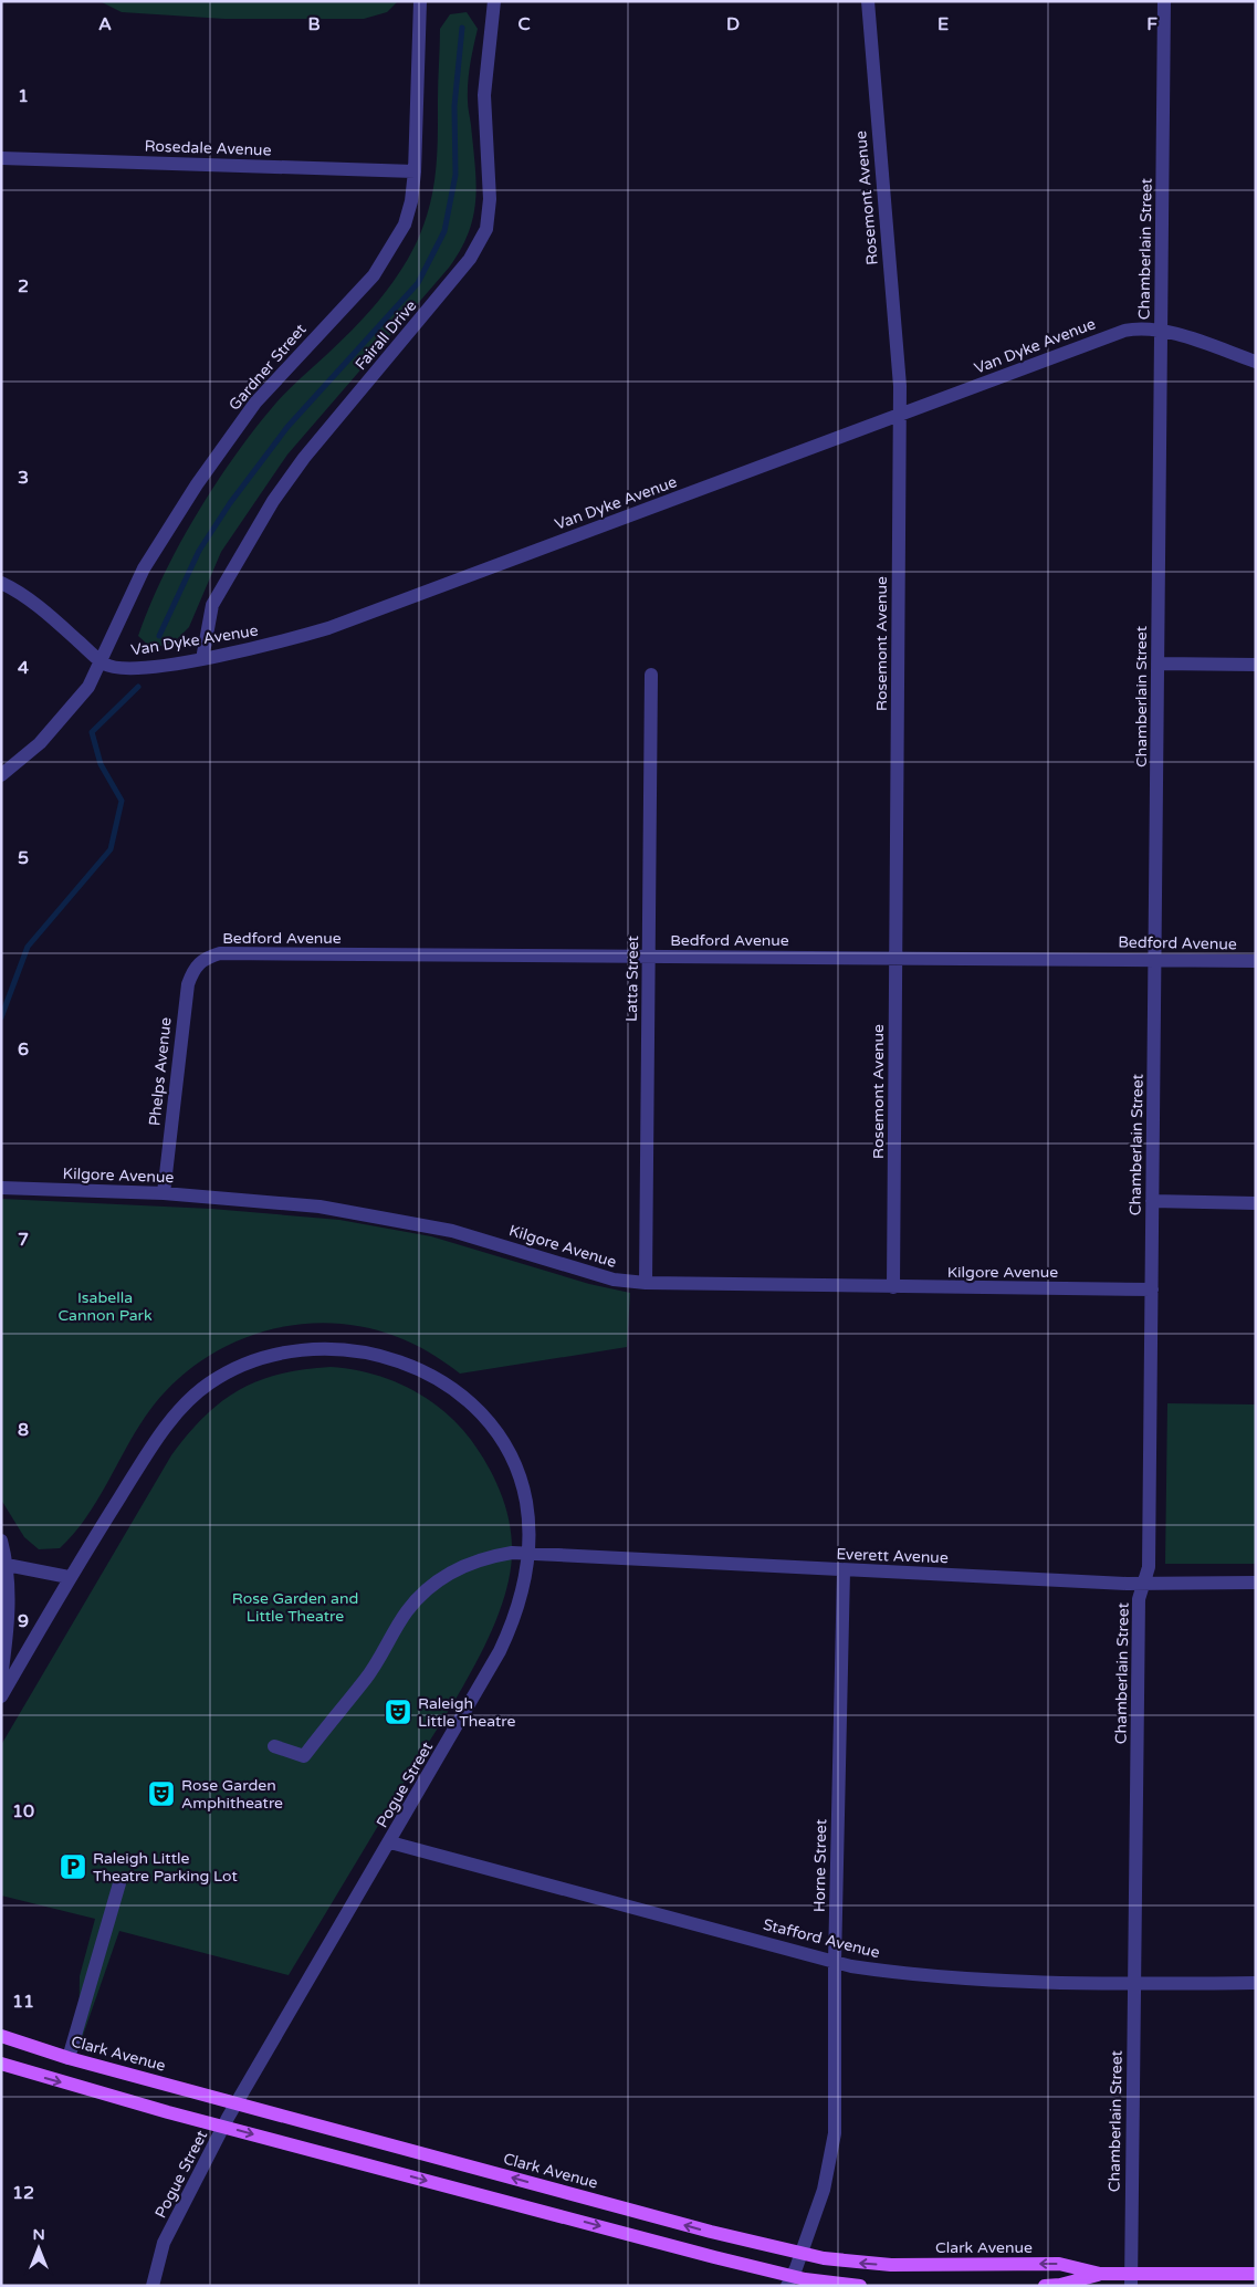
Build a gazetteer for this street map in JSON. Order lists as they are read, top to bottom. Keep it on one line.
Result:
{"streets":{"main road":["Clark Avenue"],"street":["Rosedale Avenue","Rosemont Avenue","Chamberlain Street","Fairall Drive","Van Dyke Avenue","Gardner Street","Bedford Avenue","Latta Street","Phelps Avenue","Kilgore Avenue","Everett Avenue","Pogue Street","Horne Street","Stafford Avenue"]},"crossings":[["Rosedale Avenue","Gardner Street"],["Rosemont Avenue","Van Dyke Avenue"],["Rosemont Avenue","Bedford Avenue"],["Rosemont Avenue","Kilgore Avenue"],["Chamberlain Street","Van Dyke Avenue"],["Chamberlain Street","Bedford Avenue"],["Chamberlain Street","Kilgore Avenue"],["Chamberlain Street","Everett Avenue"],["Chamberlain Street","Stafford Avenue"],["Chamberlain Street","Clark Avenue"],["Fairall Drive","Van Dyke Avenue"],["Van Dyke Avenue","Gardner Street"],["Bedford Avenue","Latta Street"],["Bedford Avenue","Phelps Avenue"],["Latta Street","Kilgore Avenue"],["Phelps Avenue","Kilgore Avenue"],["Everett Avenue","Pogue Street"],["Everett Avenue","Horne Street"],["Pogue Street","Stafford Avenue"],["Pogue Street","Clark Avenue"],["Horne Street","Stafford Avenue"],["Horne Street","Clark Avenue"]],"parks":["Isabella Cannon Park","Rose Garden and Little Theatre"],"places":{"theatre":["Raleigh Little Theatre","Rose Garden Amphitheatre"],"parking":["Raleigh Little Theatre Parking Lot"]},"north":"top","grid":{"columns":["A","B","C","D","E","F"],"rows":["1","2","3","4","5","6","7","8","9","10","11","12"]}}
